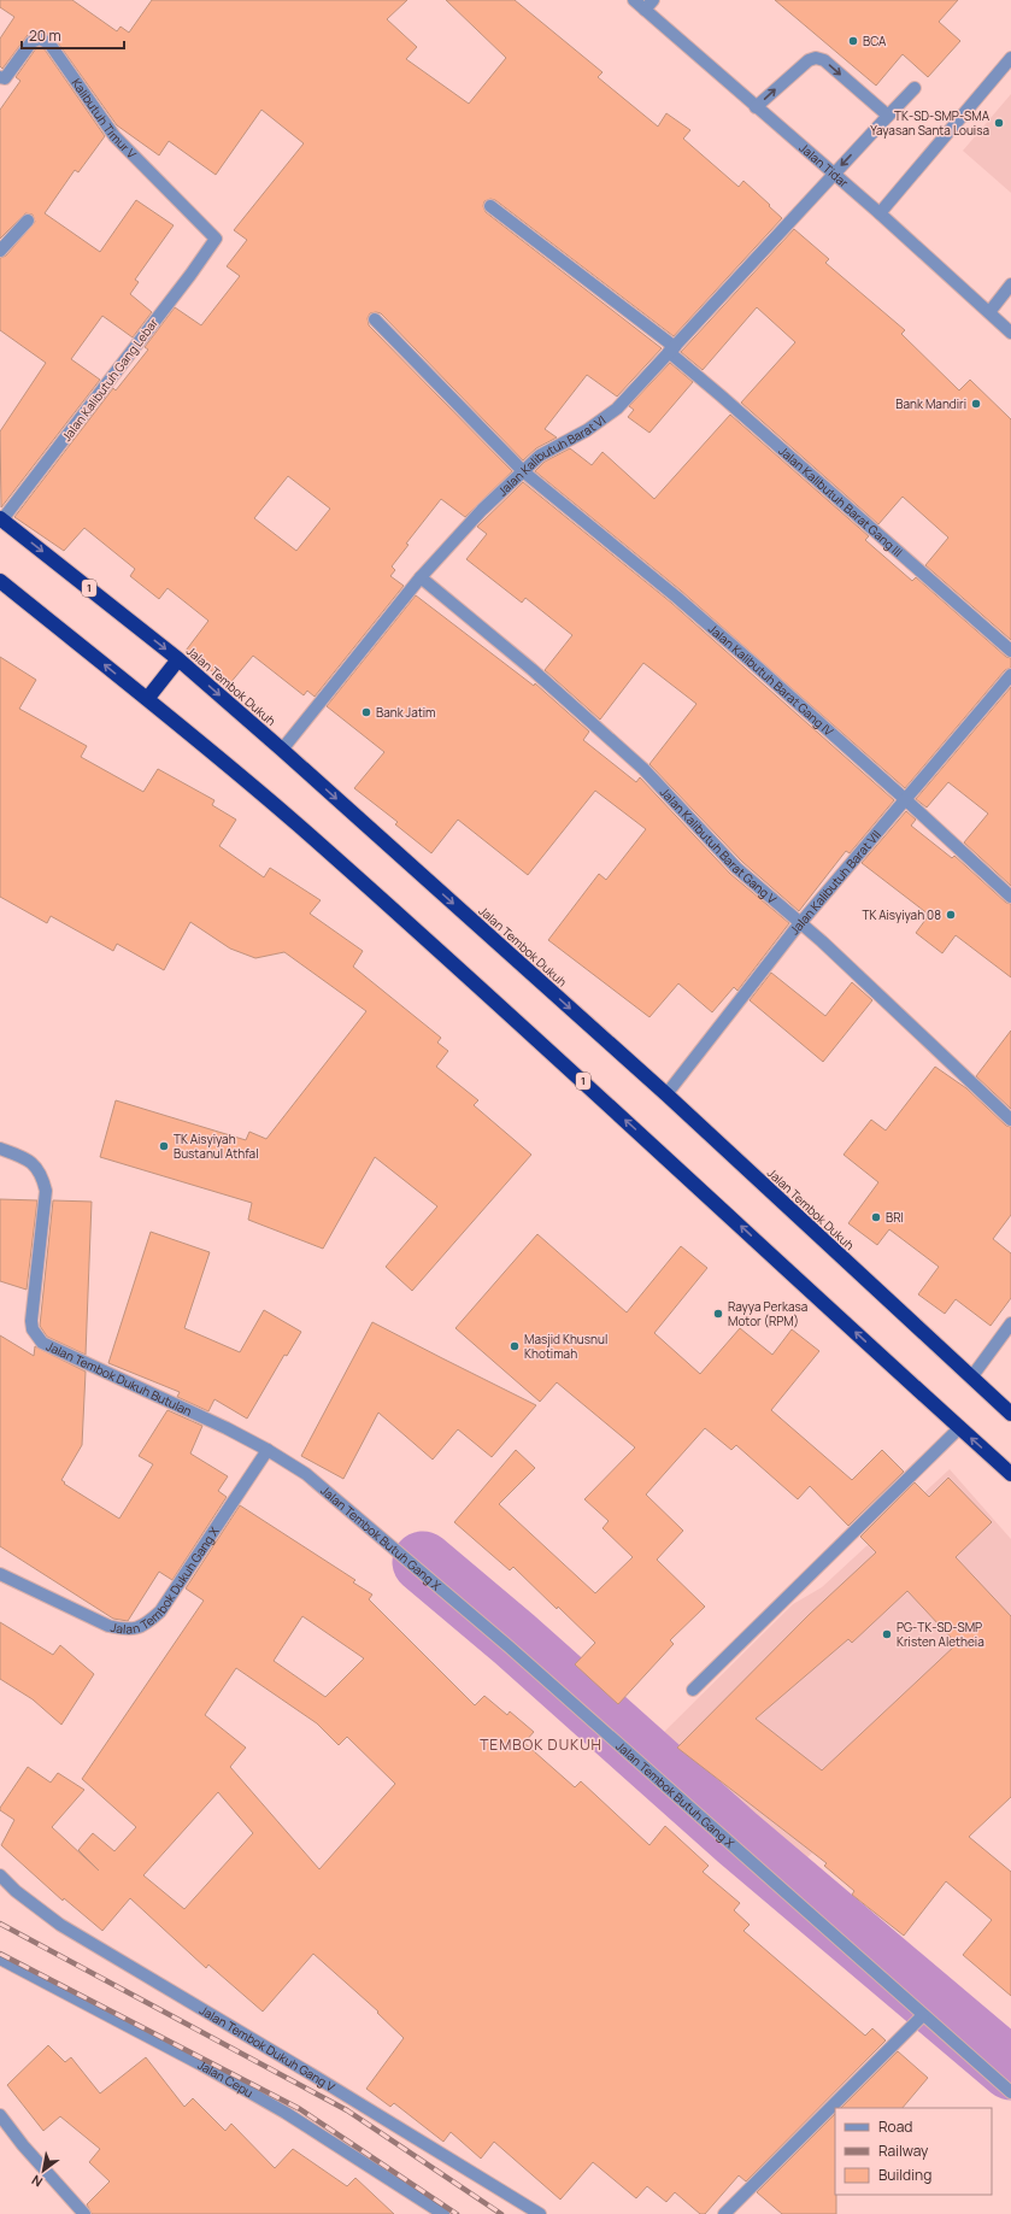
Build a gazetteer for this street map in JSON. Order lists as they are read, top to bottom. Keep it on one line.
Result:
{"streets":{"highway":["1","Jalan Tembok Dukuh"],"street":["Kalibutuh Timur V","Jalan Tidar","Jalan Kalibutuh Gang Lebar","Jalan Kalibutuh Barat VI","Jalan Kalibutuh Barat Gang III","Jalan Kalibutuh Barat Gang IV","Jalan Kalibutuh Barat Gang V","Jalan Kalibutuh Barat VII","Jalan Tembok Dukuh Butulan","Jalan Tembok Butuh Gang X","Jalan Tembok Dukuh Gang X","Jalan Tembok Dukuh Gang V","Jalan Cepu"]},"crossings":[["Kalibutuh Timur V","Jalan Kalibutuh Gang Lebar"],["Jalan Tidar","Jalan Kalibutuh Barat VI"],["Jalan Kalibutuh Gang Lebar","Jalan Tembok Dukuh"],["Jalan Kalibutuh Barat VI","Jalan Kalibutuh Barat Gang III"],["Jalan Kalibutuh Barat VI","Jalan Kalibutuh Barat Gang IV"],["Jalan Kalibutuh Barat VI","Jalan Tembok Dukuh"],["Jalan Kalibutuh Barat VI","Jalan Kalibutuh Barat Gang V"],["Jalan Kalibutuh Barat Gang IV","Jalan Kalibutuh Barat VII"],["Jalan Tembok Dukuh","Jalan Kalibutuh Barat VII"],["Jalan Kalibutuh Barat Gang V","Jalan Kalibutuh Barat VII"],["Jalan Tembok Dukuh Butulan","Jalan Tembok Butuh Gang X"],["Jalan Tembok Dukuh Butulan","Jalan Tembok Dukuh Gang X"],["Jalan Tembok Butuh Gang X","Jalan Tembok Dukuh Gang X"]],"districts":["TEMBOK DUKUH"],"places":["BCA","TK-SD-SMP-SMA Yayasan Santa Louisa","Bank Mandiri","Bank Jatim","TK Aisyiyah 08","TK Aisyiyah Bustanul Athfal","BRI","Rayya Perkasa Motor (RPM)","Masjid Khusnul Khotimah","PG-TK-SD-SMP Kristen Aletheia"],"legend":["Road","Railway","Building"],"scale_bar":"20 m","north":"bottom left"}
